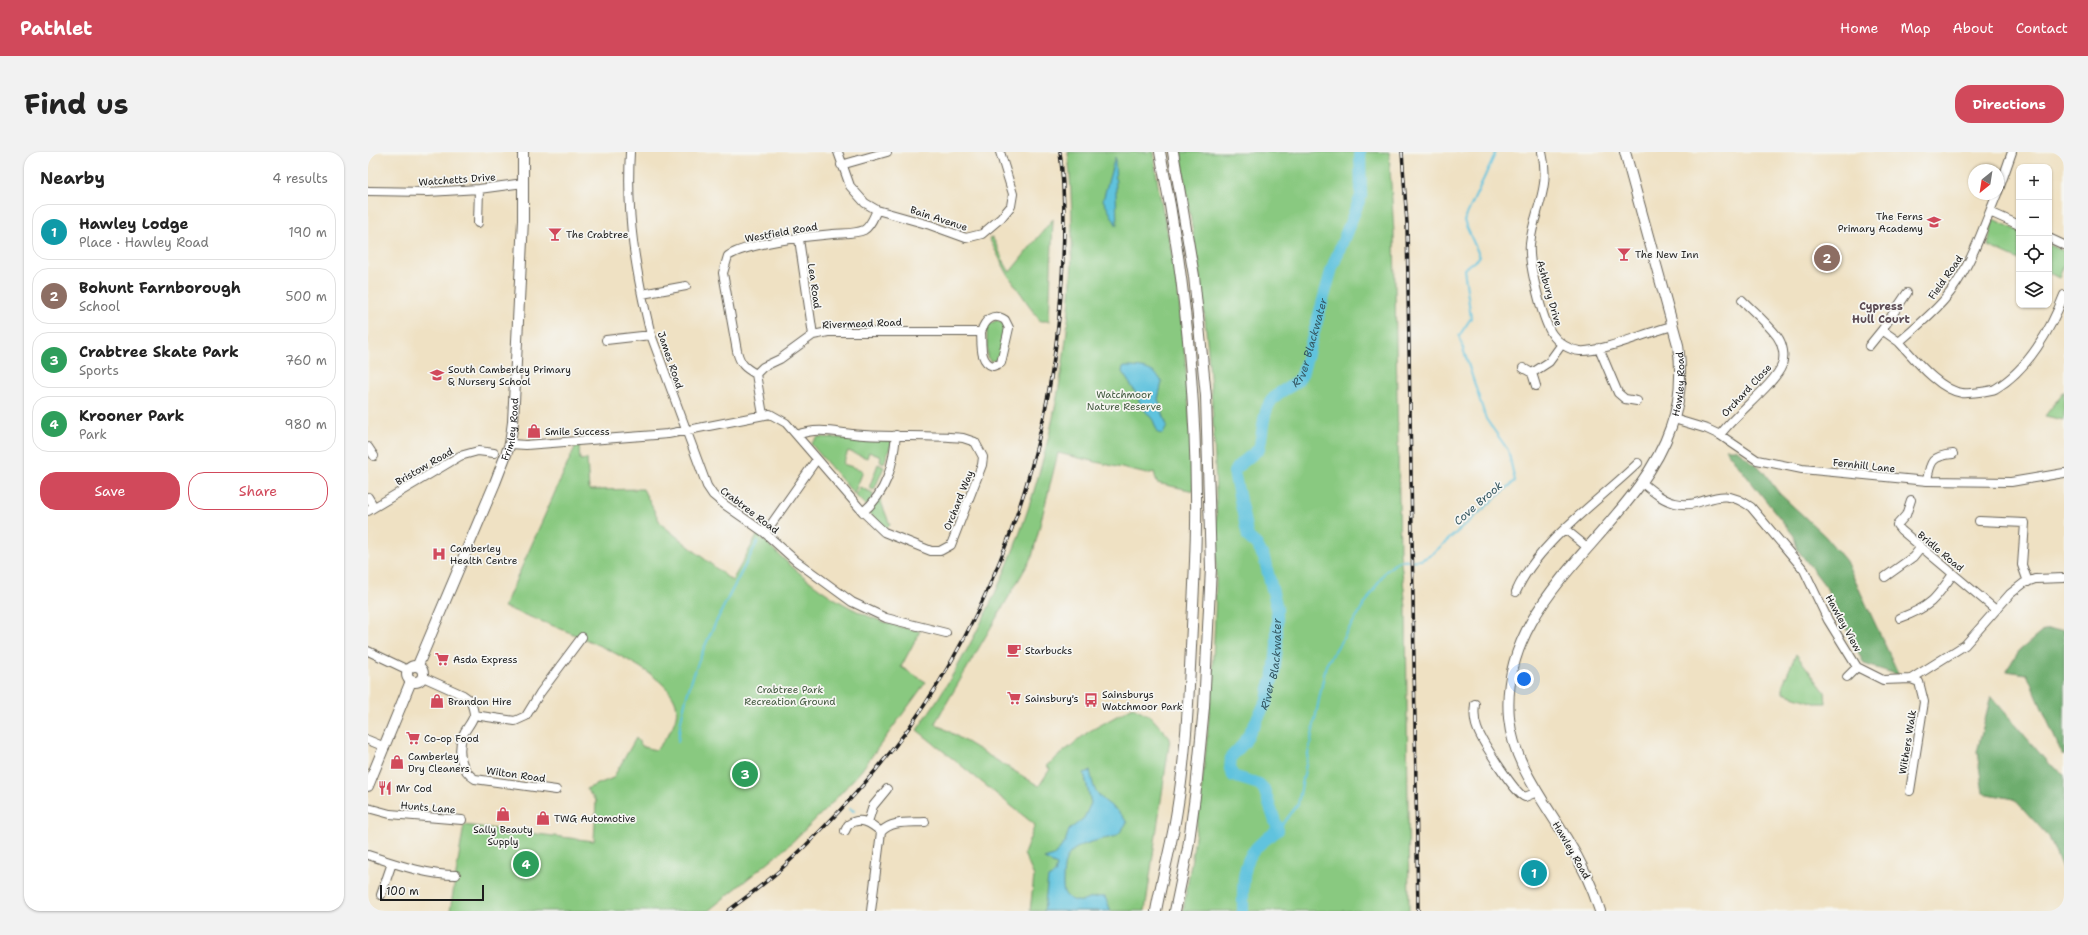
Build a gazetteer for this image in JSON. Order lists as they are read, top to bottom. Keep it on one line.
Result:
{"streets":{"main road":["Hawley Road","Frimley Road"],"street":["Watchetts Drive","Bain Avenue","Westfield Road","Field Road","Lea Road","Ashbury Drive","Rivermead Road","James Road","Orchard Close","Fernhill Lane","Bristow Road","Orchard Way","Crabtree Road","Bridle Road","Hawley View","Withers Walk","Wilton Road","Hunts Lane"]},"crossings":[["Watchetts Drive","Frimley Road"],["Bain Avenue","Westfield Road"],["Westfield Road","Lea Road"],["Westfield Road","Rivermead Road"],["Lea Road","Rivermead Road"],["James Road","Crabtree Road"],["Hawley Road","Fernhill Lane"],["Hawley Road","Hawley View"],["Orchard Close","Fernhill Lane"],["Hawley View","Withers Walk"]],"districts":["Cypress Hull Court"],"water":["River Blackwater","Cove Brook"],"parks":["Watchmoor Nature Reserve","Crabtree Park Recreation Ground"],"places":{"school or university":["The Ferns Primary Academy","South Camberley Primary & Nursery School"],"bar":["The Crabtree","The New Inn"],"shop":["Smile Success","Brandon Hire","Camberley Dry Cleaners","Sally Beauty Supply","TWG Automotive"],"hospital":["Camberley Health Centre"],"cafe":["Starbucks"],"supermarket":["Asda Express","Sainsbury's","Co-op Food"],"bus stop":["Sainsburys Watchmoor Park"],"restaurant":["Mr Cod"]},"scale_bar":"100 m","north":"bottom left","page":{"header":"Pathlet","nav":["Home","Map","About","Contact"],"title":"Find us","buttons":["Directions",["Save","Share"]],"heading":["Nearby","4 results"],"map_buttons":["+","−"],"list":[{"mark":"1","name":"Hawley Lodge","note":"Place · Hawley Road","value":"190 m"},{"mark":"2","name":"Bohunt Farnborough","note":"School","value":"500 m"},{"mark":"3","name":"Crabtree Skate Park","note":"Sports","value":"760 m"},{"mark":"4","name":"Krooner Park","note":"Park","value":"980 m"}],"pins":["2","3","4","1"],"scale":"100 m"}}
